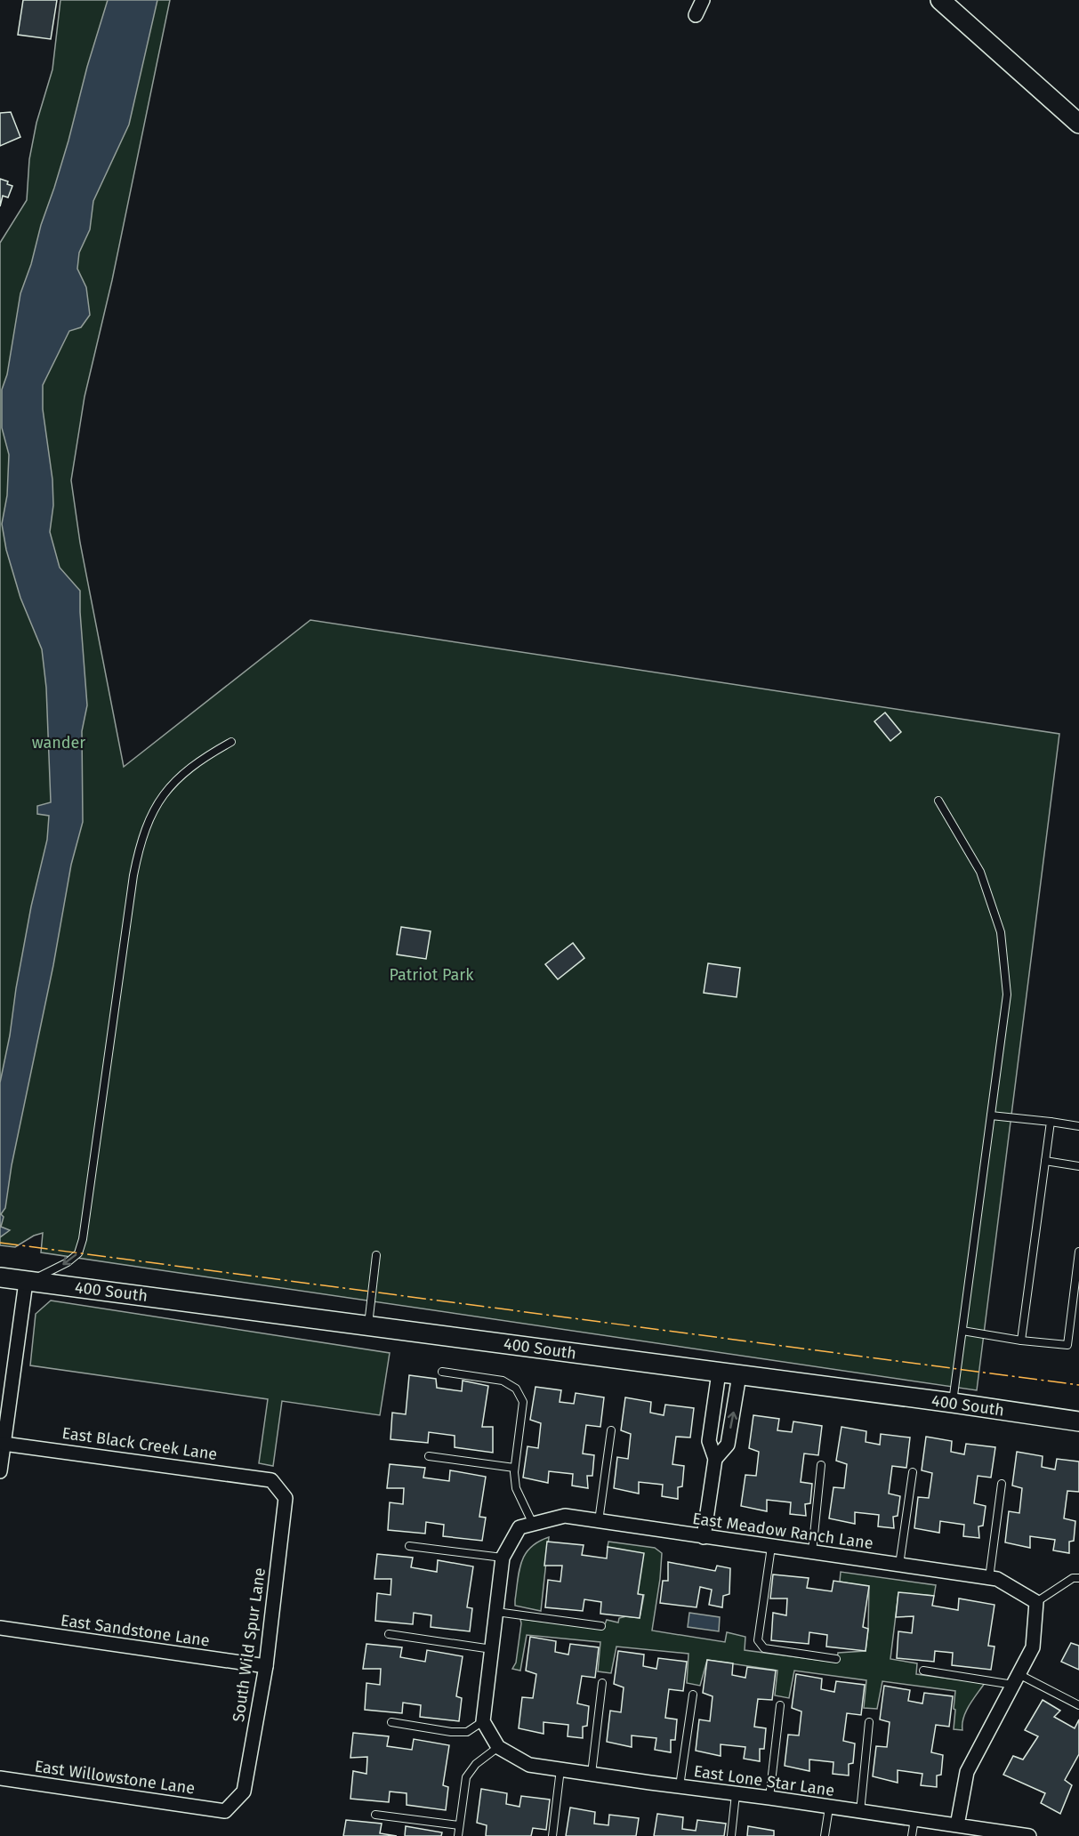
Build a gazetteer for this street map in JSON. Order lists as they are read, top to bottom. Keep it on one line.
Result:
{"streets":{"street":["400 South","East Black Creek Lane","East Meadow Ranch Lane","East Sandstone Lane","South Wild Spur Lane","East Willowstone Lane","East Lone Star Lane"]},"crossings":[["East Black Creek Lane","South Wild Spur Lane"],["East Sandstone Lane","South Wild Spur Lane"],["South Wild Spur Lane","East Willowstone Lane"]],"parks":["wander","Patriot Park"]}
